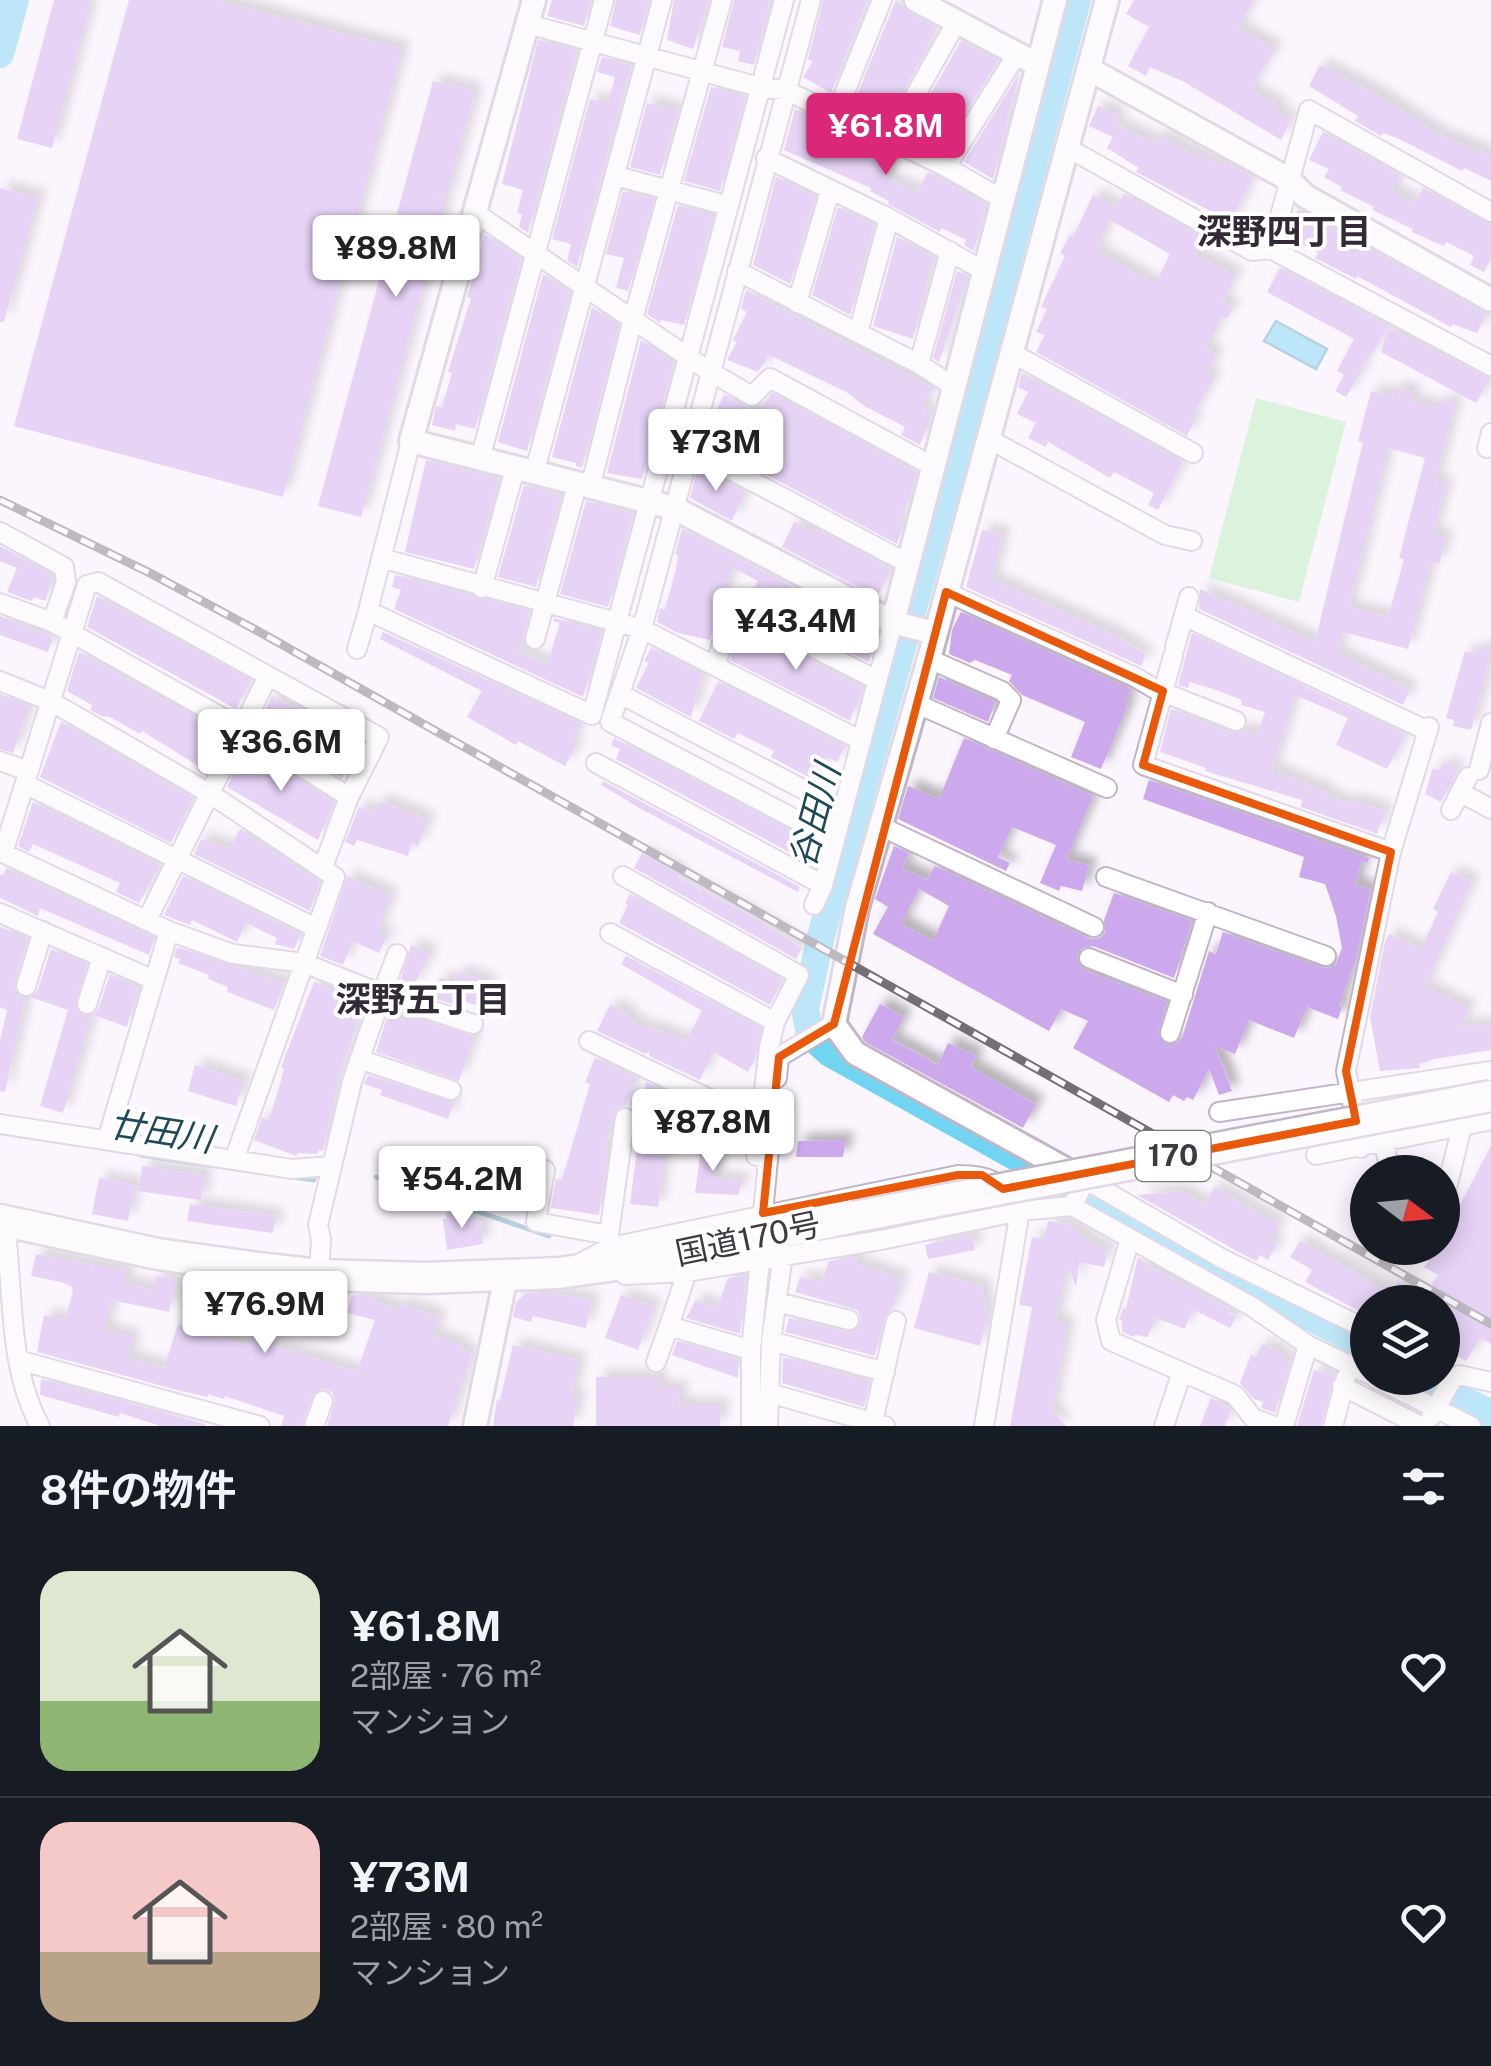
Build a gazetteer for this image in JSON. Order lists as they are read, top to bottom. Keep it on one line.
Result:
{"streets":{"highway":["170","国道170号"]},"districts":["深野四丁目","深野五丁目"],"water":["谷田川","廿田川"],"north":"right","page":{"price":["¥61.8M","¥89.8M","¥73M","¥43.4M","¥36.6M","¥87.8M","¥54.2M","¥76.9M"],"heading":"8件の物件","list":[{"name":"¥61.8M","note":"2部屋 · 76 m² · マンション"},{"name":"¥73M","note":"2部屋 · 80 m² · マンション"}]}}
